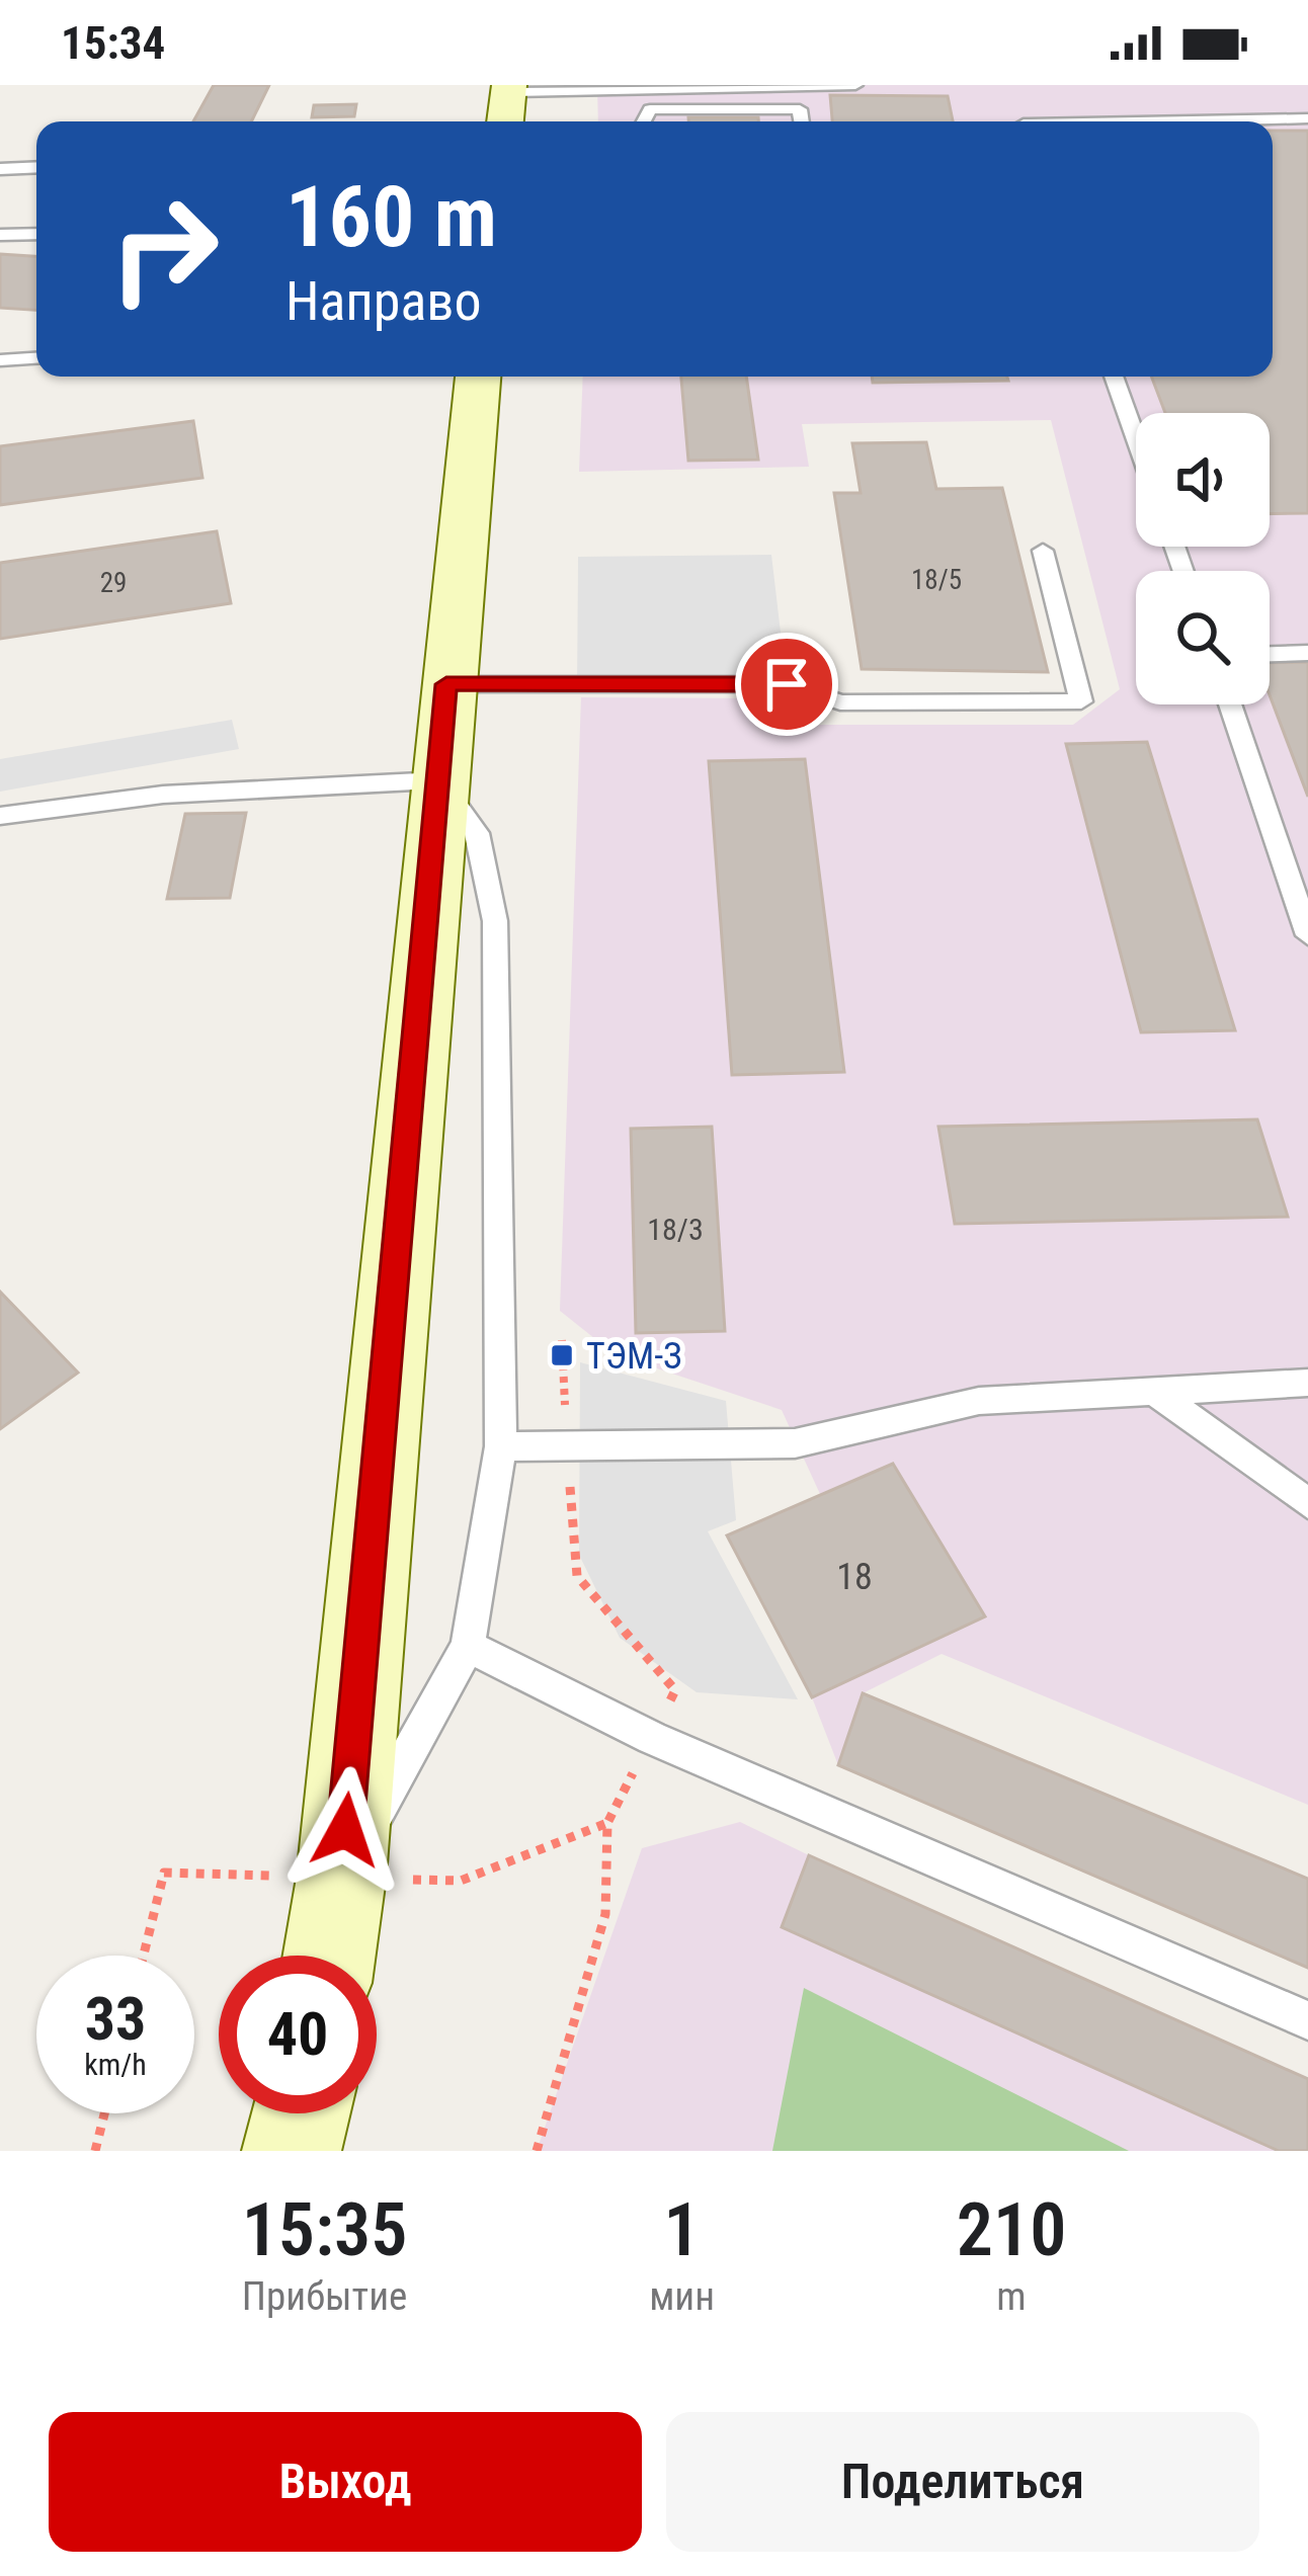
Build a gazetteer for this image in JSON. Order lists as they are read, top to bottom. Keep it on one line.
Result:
{"places":{"transit":["ТЭМ-З"]},"house_numbers":["18/5","29","18/3","18"],"page":{"status":"15:34","turn":["160 m","Направо"],"speed":"33 km/h","limit":"40","eta":["15:35","Прибытие","1","мин","210","m"],"buttons":["Выход","Поделиться"]}}
